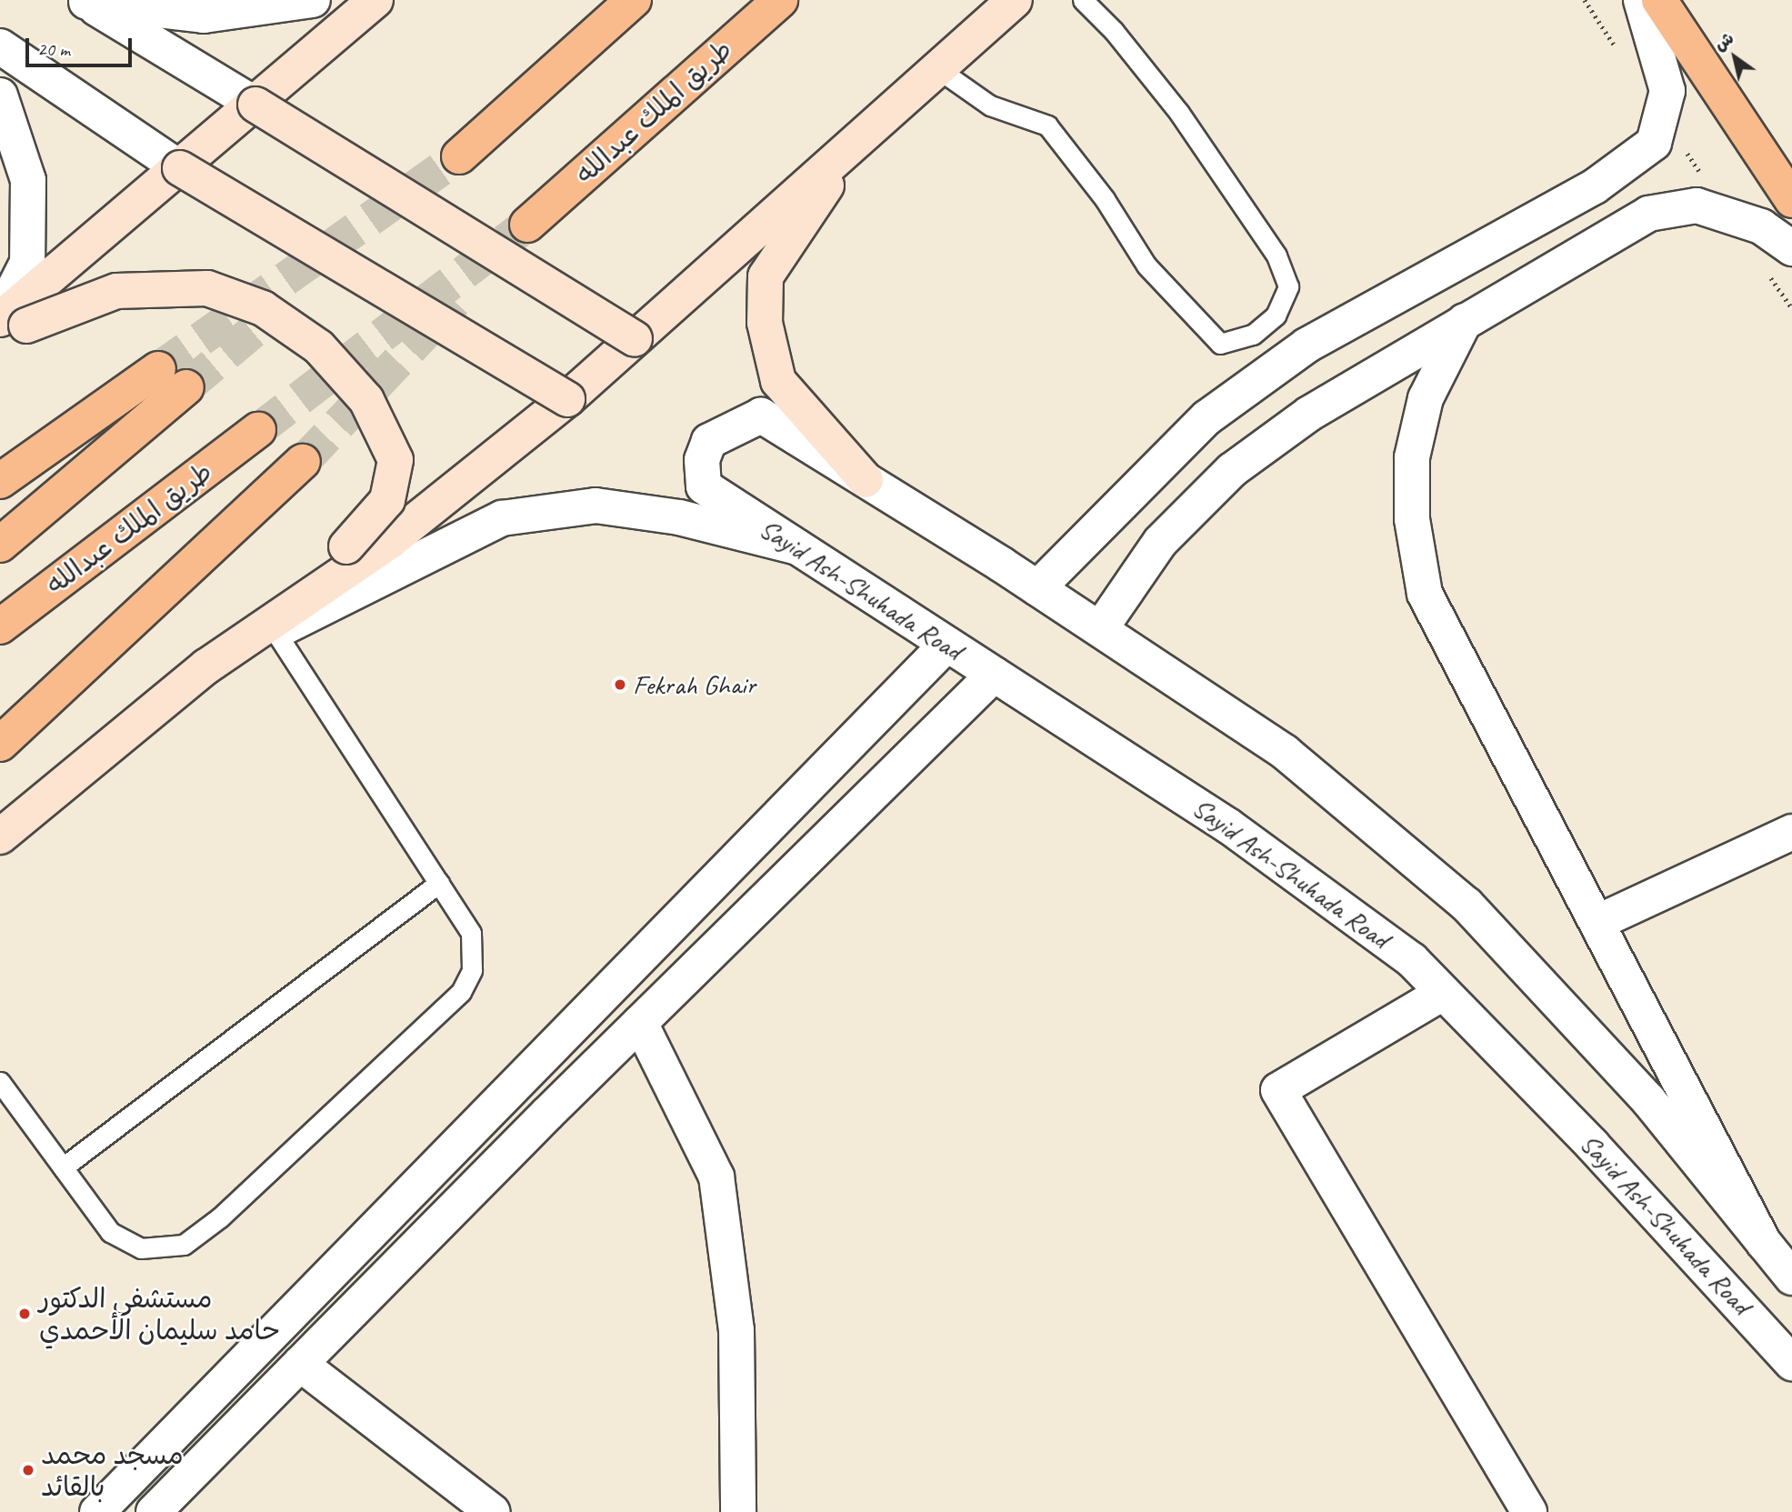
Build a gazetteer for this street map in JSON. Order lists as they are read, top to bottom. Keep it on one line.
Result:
{"streets":{"main road":["طريق الملك عبدالله"],"street":["Sayid Ash-Shuhada Road"]},"places":["Fekrah Ghair","مستشفى الدكتور حامد سليمان الأحمدي","مسجد محمد بالقائد"],"scale_bar":"20 m","north":"top left"}
